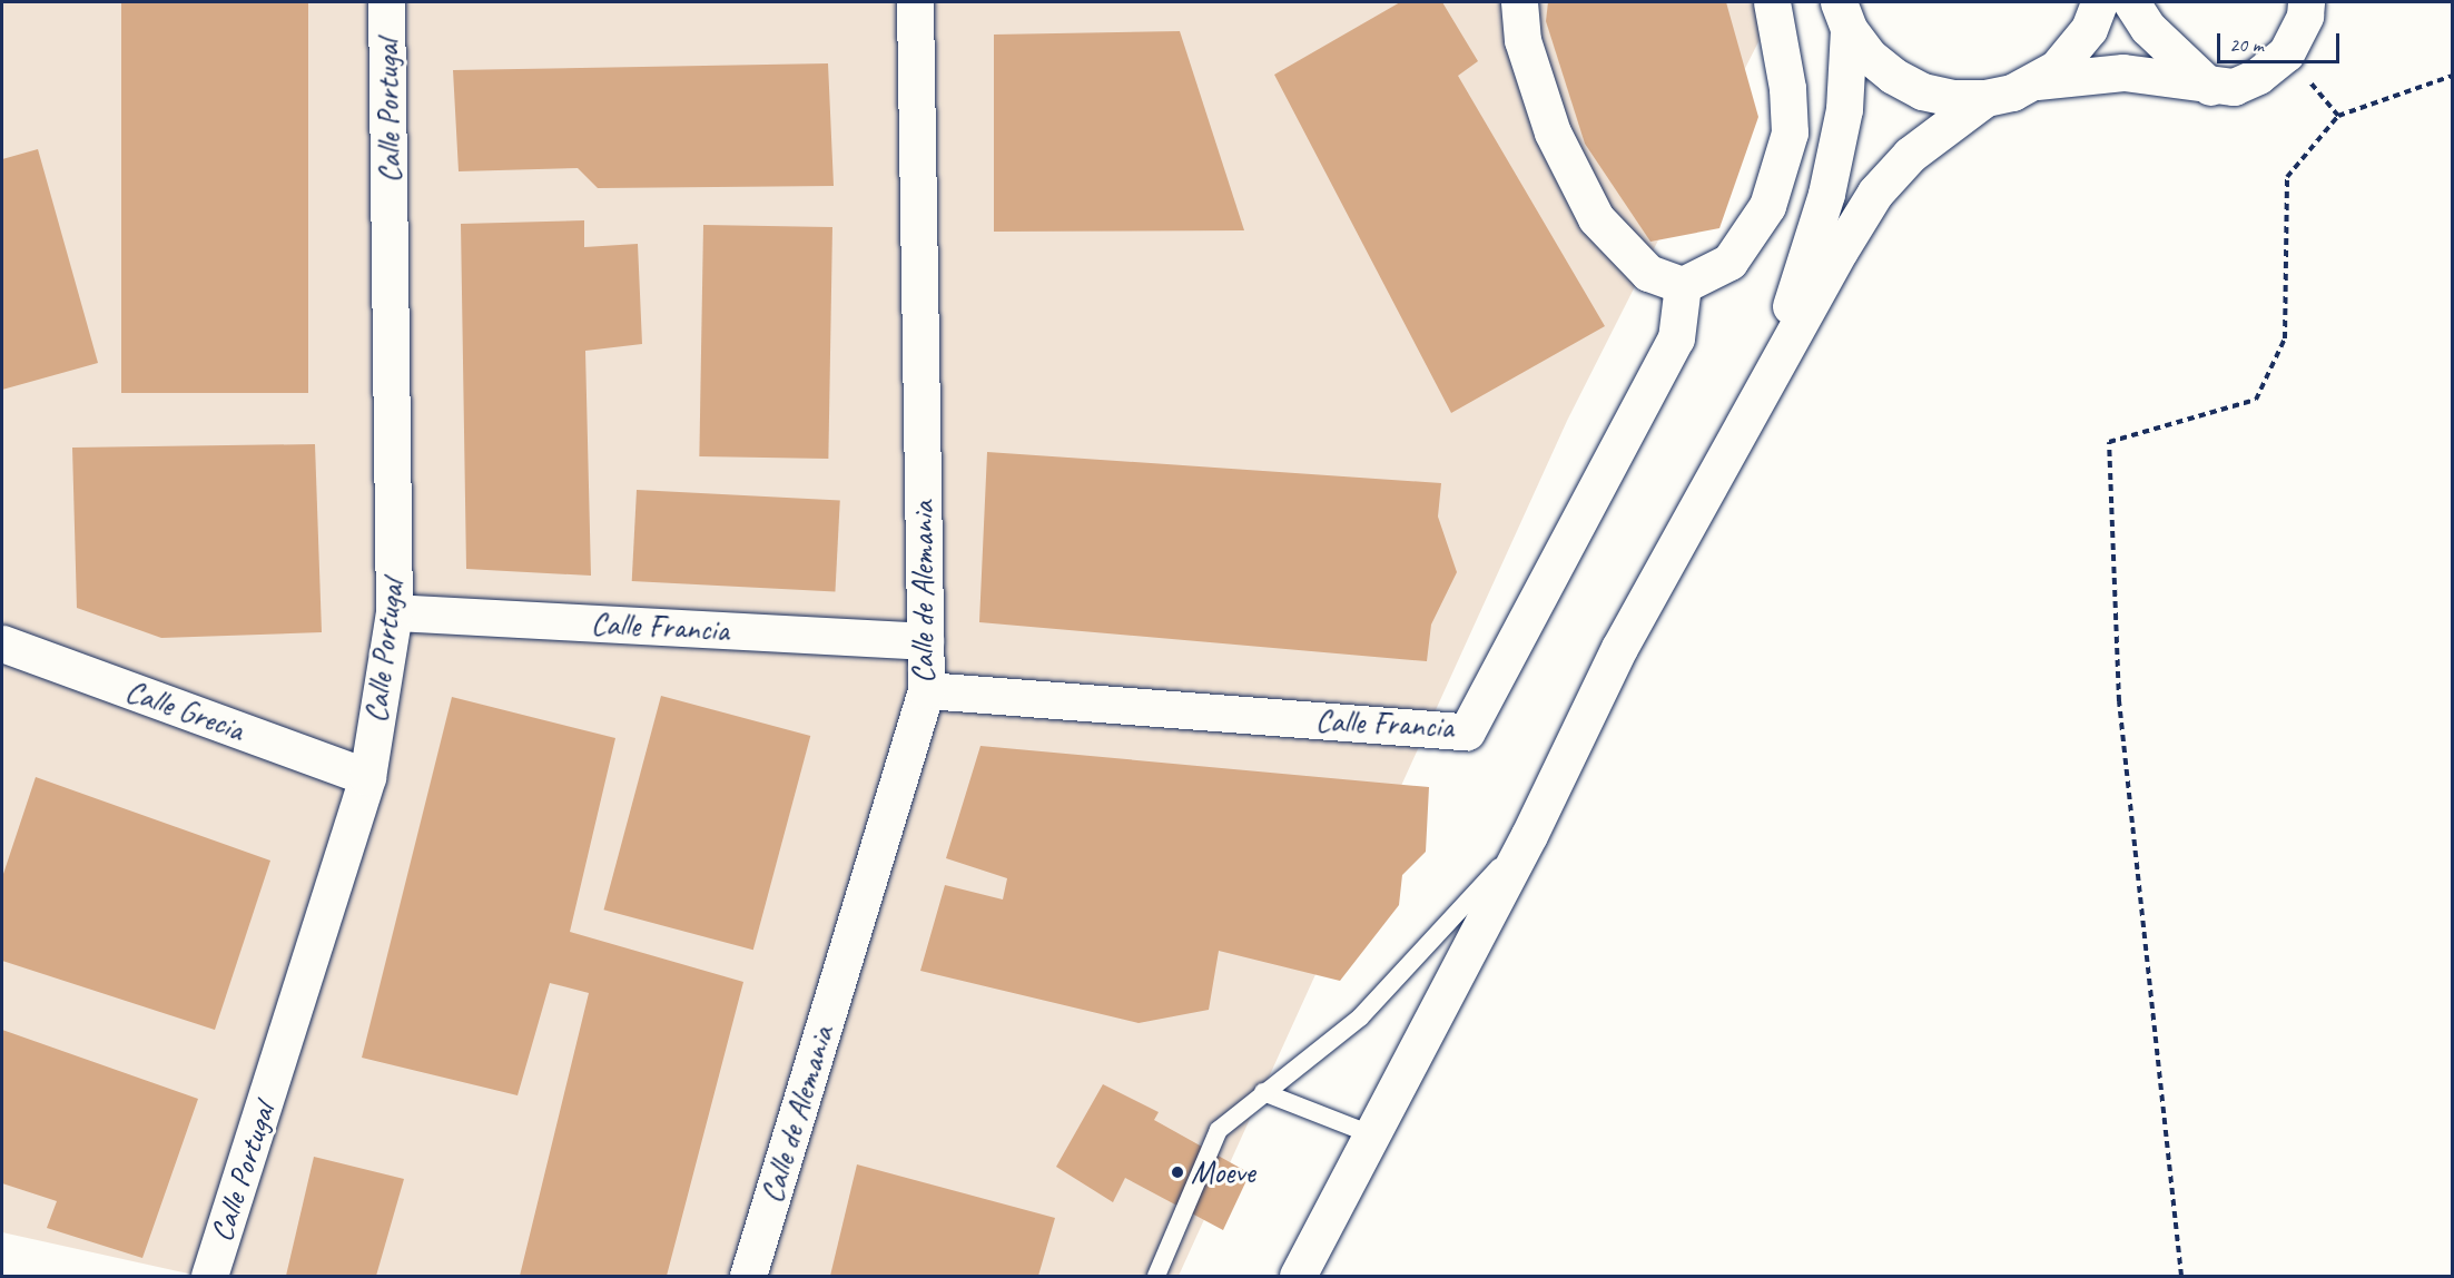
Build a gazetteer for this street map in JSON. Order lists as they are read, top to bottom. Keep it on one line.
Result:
{"streets":{"street":["Calle Portugal","Calle de Alemania","Calle Francia","Calle Grecia"]},"crossings":[["Calle Portugal","Calle Francia"],["Calle Portugal","Calle Grecia"],["Calle de Alemania","Calle Francia"]],"places":["Moeve"],"scale_bar":"20 m"}
